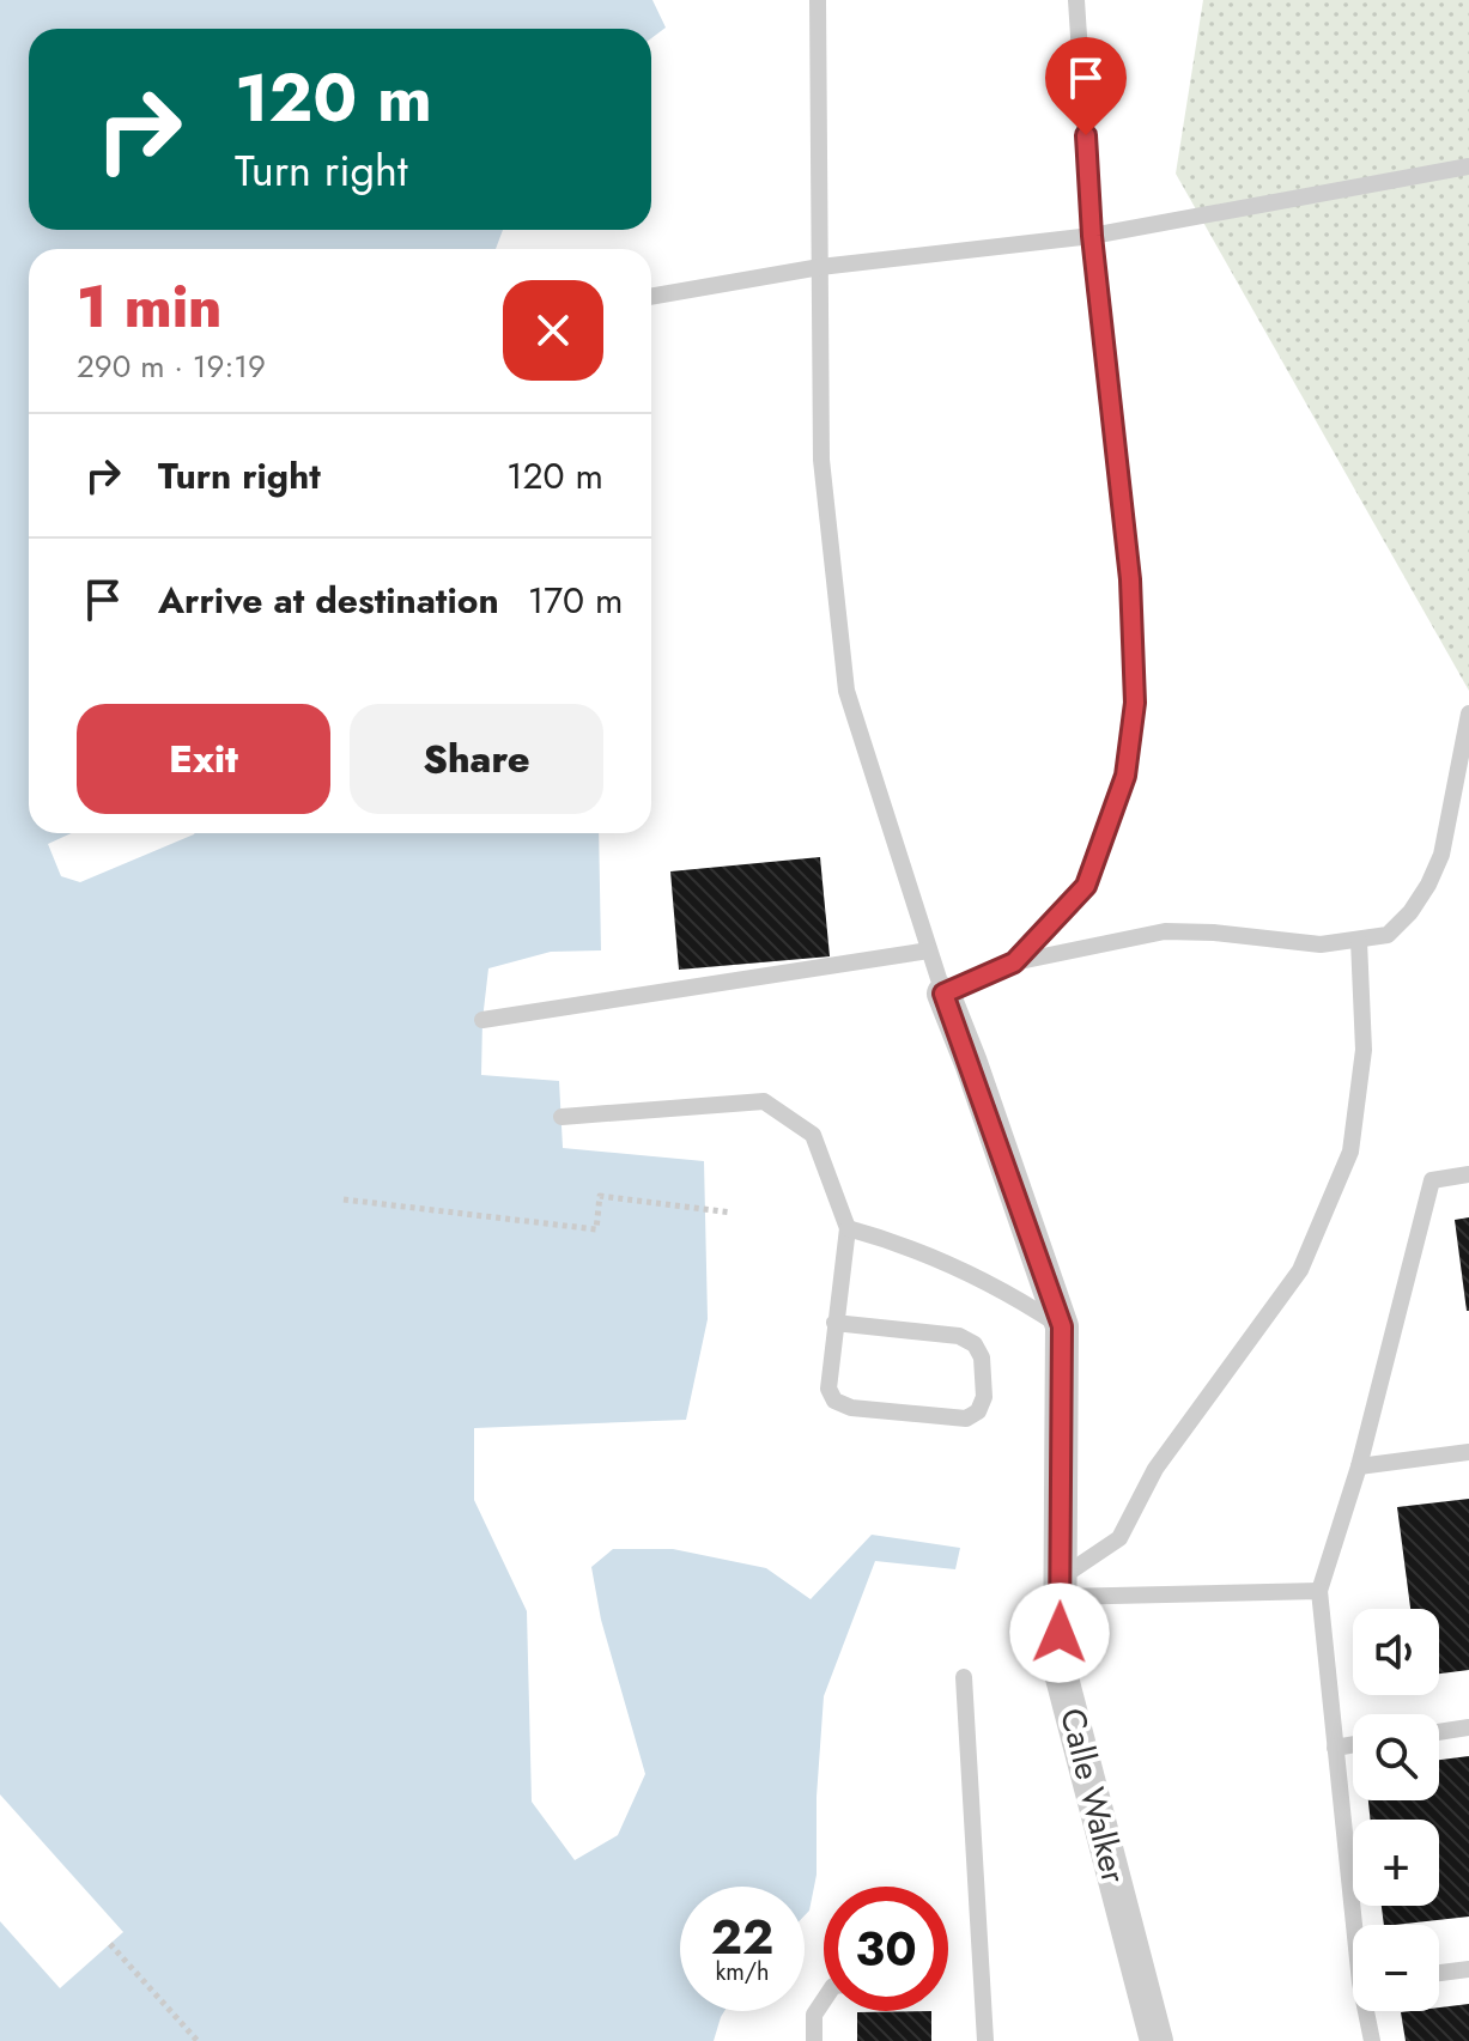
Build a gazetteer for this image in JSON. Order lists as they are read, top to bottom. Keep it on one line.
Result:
{"streets":{"street":["Calle Walker"]},"page":{"turn":["120 m","Turn right"],"heading":["1 min","290 m · 19:19"],"list":[{"name":"Turn right","value":"120 m"},{"name":"Arrive at destination","value":"170 m"}],"buttons":["Exit","Share"],"map_buttons":["+","−"],"speed":"22 km/h","limit":"30"}}
